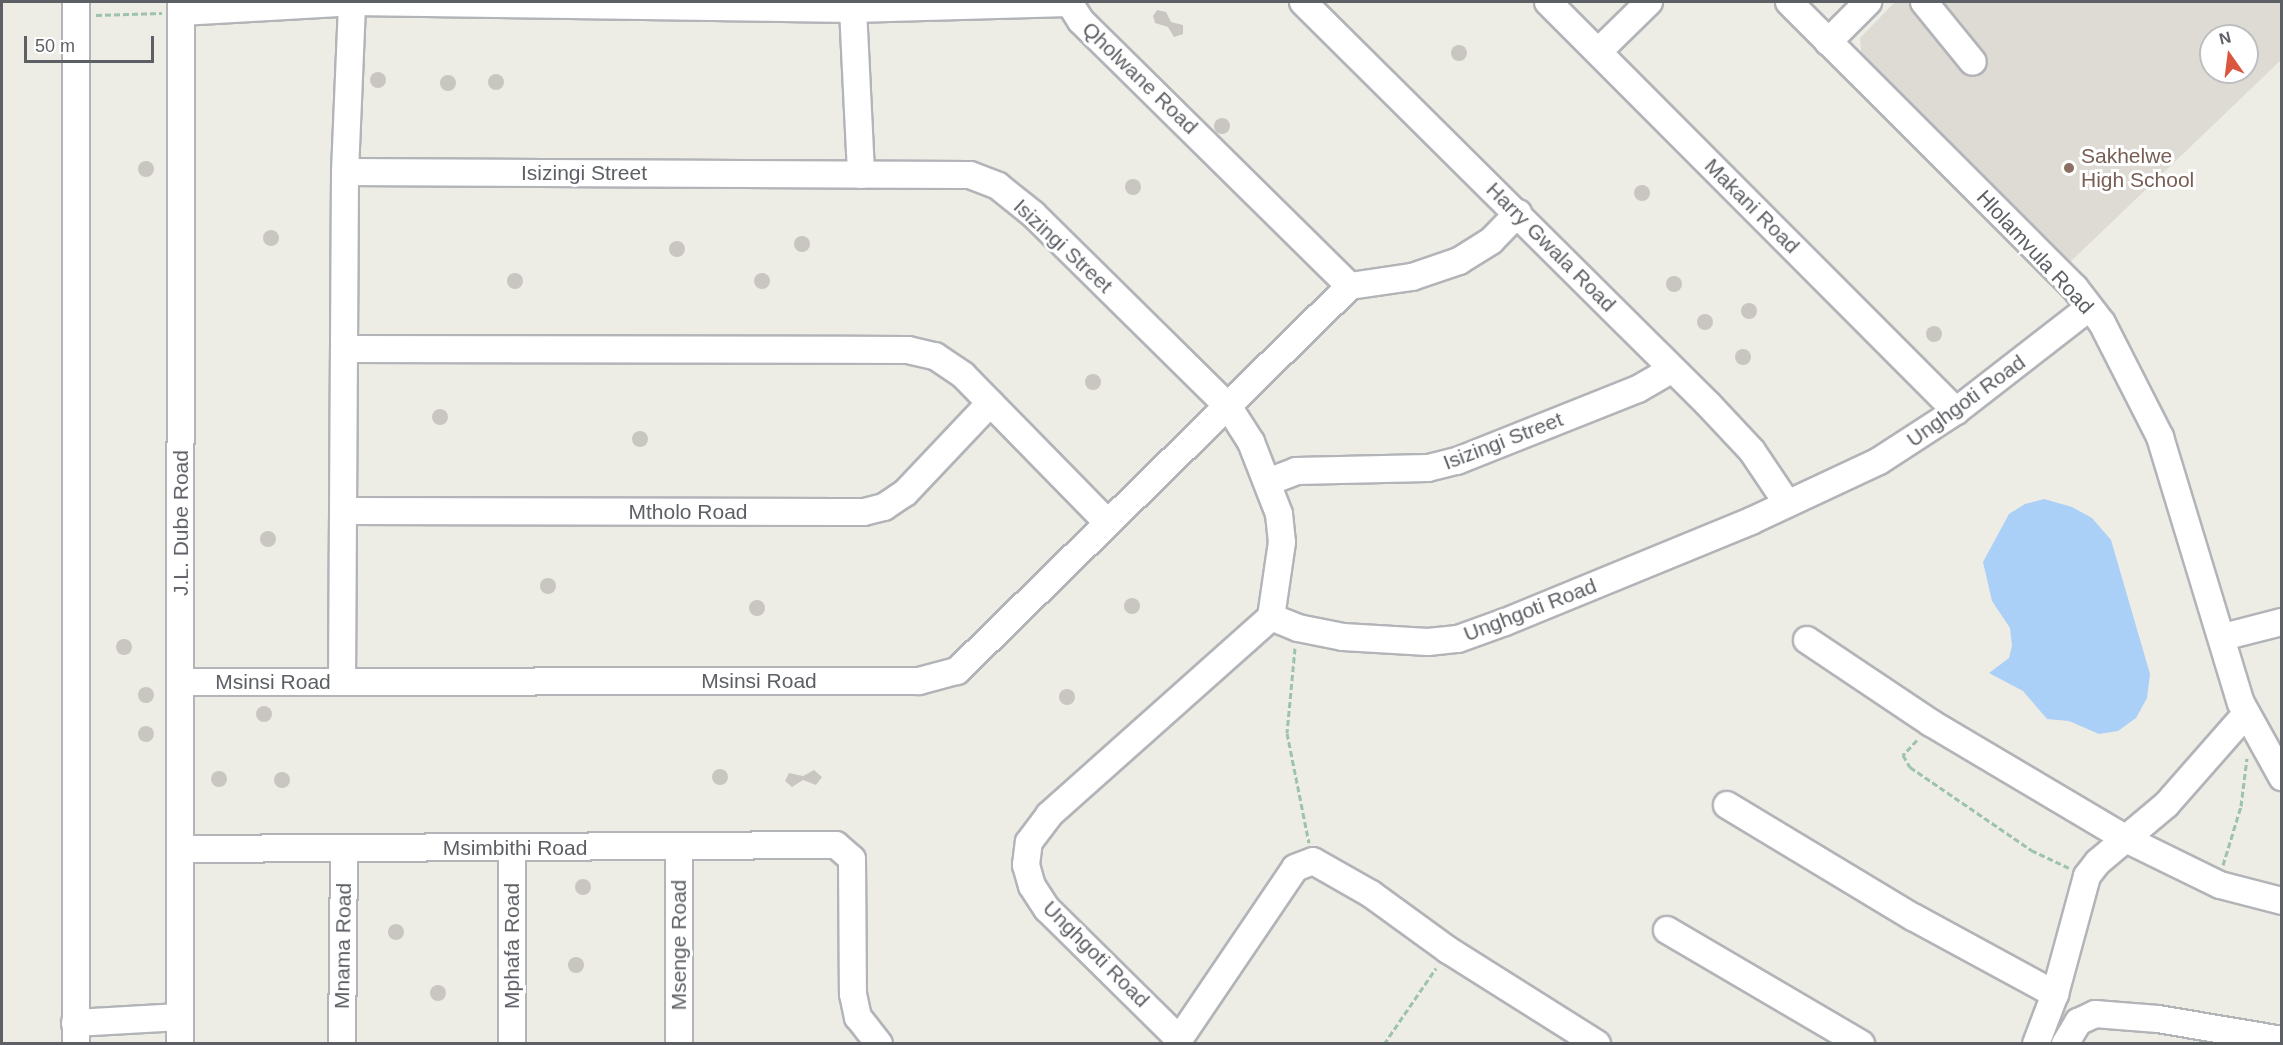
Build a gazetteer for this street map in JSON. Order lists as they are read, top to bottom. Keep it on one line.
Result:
{"streets":{"street":["Qholwane Road","Isizingi Street","Makani Road","Harry Gwala Road","Hlolamvula Road","Unghgoti Road","Mtholo Road","J.L. Dube Road","Msinsi Road","Msimbithi Road","Msenge Road","Mnama Road","Mphafa Road"]},"crossings":[["Qholwane Road","J.L. Dube Road"],["Qholwane Road","Msinsi Road"],["Isizingi Street","Harry Gwala Road"],["Isizingi Street","Msinsi Road"],["Makani Road","Unghgoti Road"],["Harry Gwala Road","Unghgoti Road"],["Hlolamvula Road","Unghgoti Road"],["J.L. Dube Road","Msinsi Road"],["J.L. Dube Road","Msimbithi Road"],["Msimbithi Road","Msenge Road"],["Msimbithi Road","Mnama Road"],["Msimbithi Road","Mphafa Road"]],"places":["Sakhelwe High School"],"scale_bar":"50 m","north":"top"}
